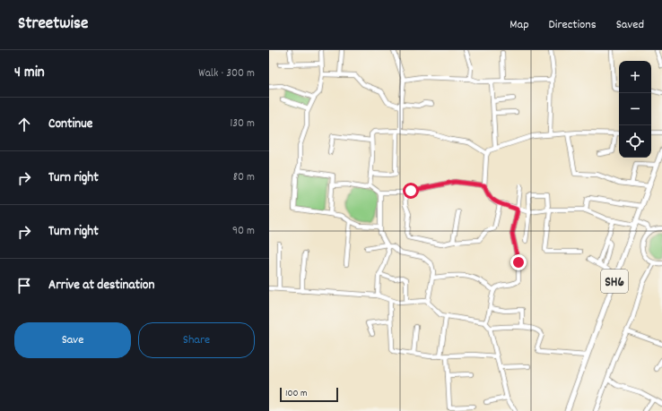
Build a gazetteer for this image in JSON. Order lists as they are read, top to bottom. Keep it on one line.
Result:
{"streets":{"main road":["SH6"]},"scale_bar":"100 m","page":{"header":"Streetwise","nav":["Map","Directions","Saved"],"heading":["4 min","Walk · 300 m"],"map_buttons":["+","−"],"list":[["Continue","130 m"],["Turn right","80 m"],["Turn right","90 m"],"Arrive at destination"],"buttons":["Save","Share"],"scale":"100 m"}}
